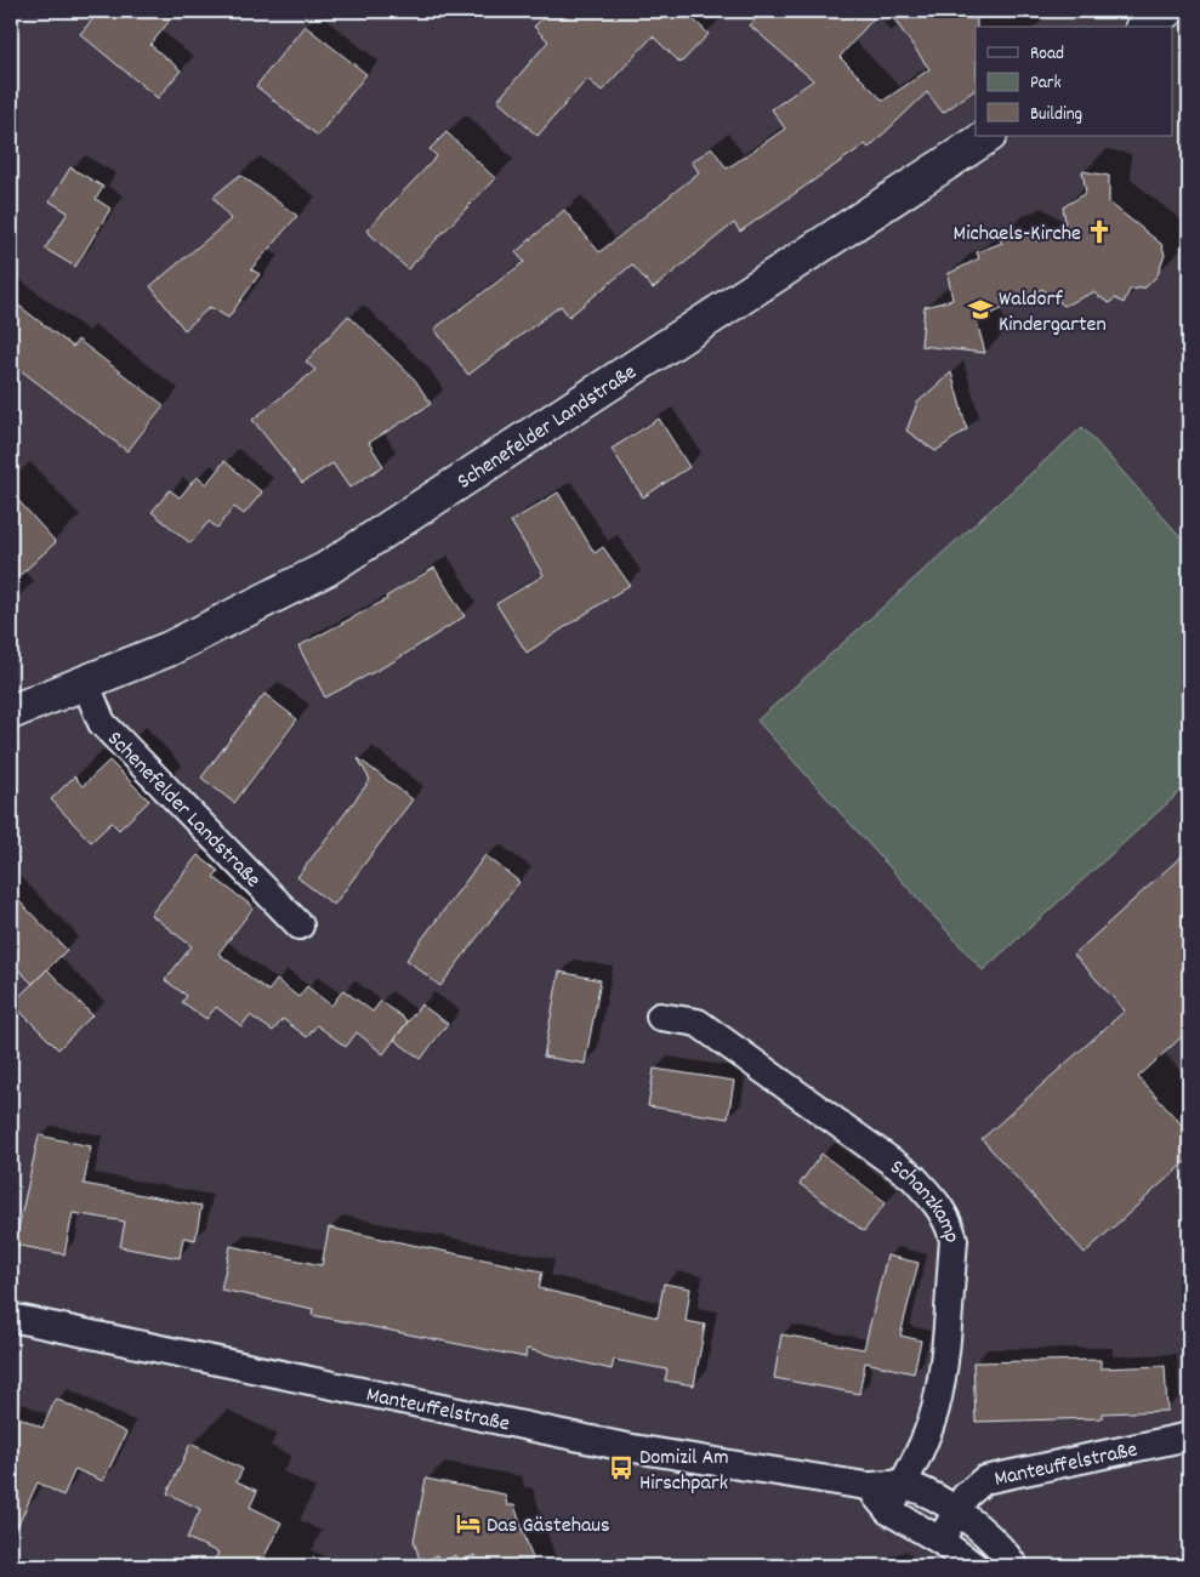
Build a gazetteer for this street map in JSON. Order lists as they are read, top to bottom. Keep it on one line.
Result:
{"streets":{"main road":["Schenefelder Landstraße"],"street":["Schanzkamp","Manteuffelstraße"]},"crossings":[["Schanzkamp","Manteuffelstraße"]],"places":{"church":["Michaels-Kirche"],"school or university":["Waldorf Kindergarten"],"bus stop":["Domizil Am Hirschpark"],"hotel":["Das Gästehaus"]},"legend":["Road","Park","Building"]}
